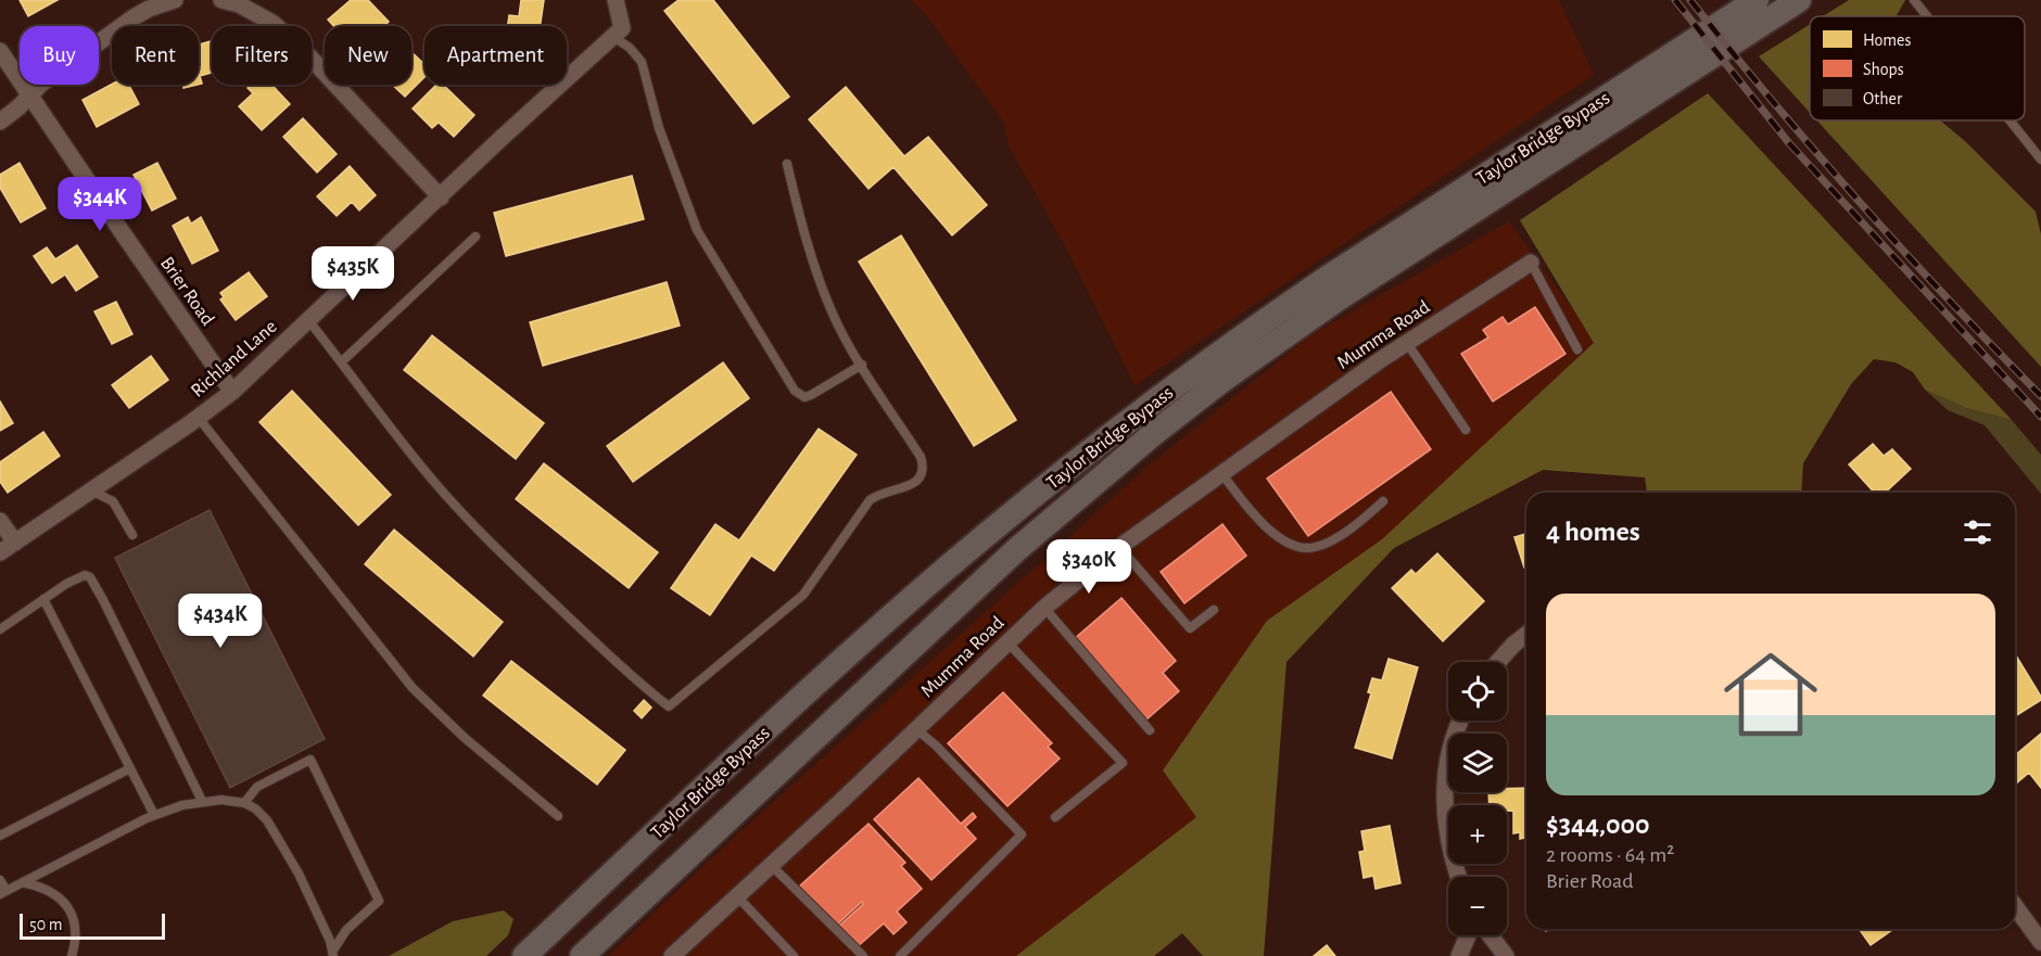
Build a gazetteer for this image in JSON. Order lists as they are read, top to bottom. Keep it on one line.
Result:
{"streets":{"main road":["Taylor Bridge Bypass"],"street":["Brier Road","Mumma Road","Richland Lane"]},"crossings":[["Brier Road","Richland Lane"]],"legend":["Homes","Shops","Other"],"scale_bar":"50 m","page":{"chip":["Buy","Rent","Filters","New","Apartment"],"price":["$344K","$435K","$340K","$434K"],"heading":"4 homes","list":[{"name":"$344,000","note":"2 rooms · 64 m² · Brier Road"}],"map_buttons":["+","−"],"scale":"50 m"}}
